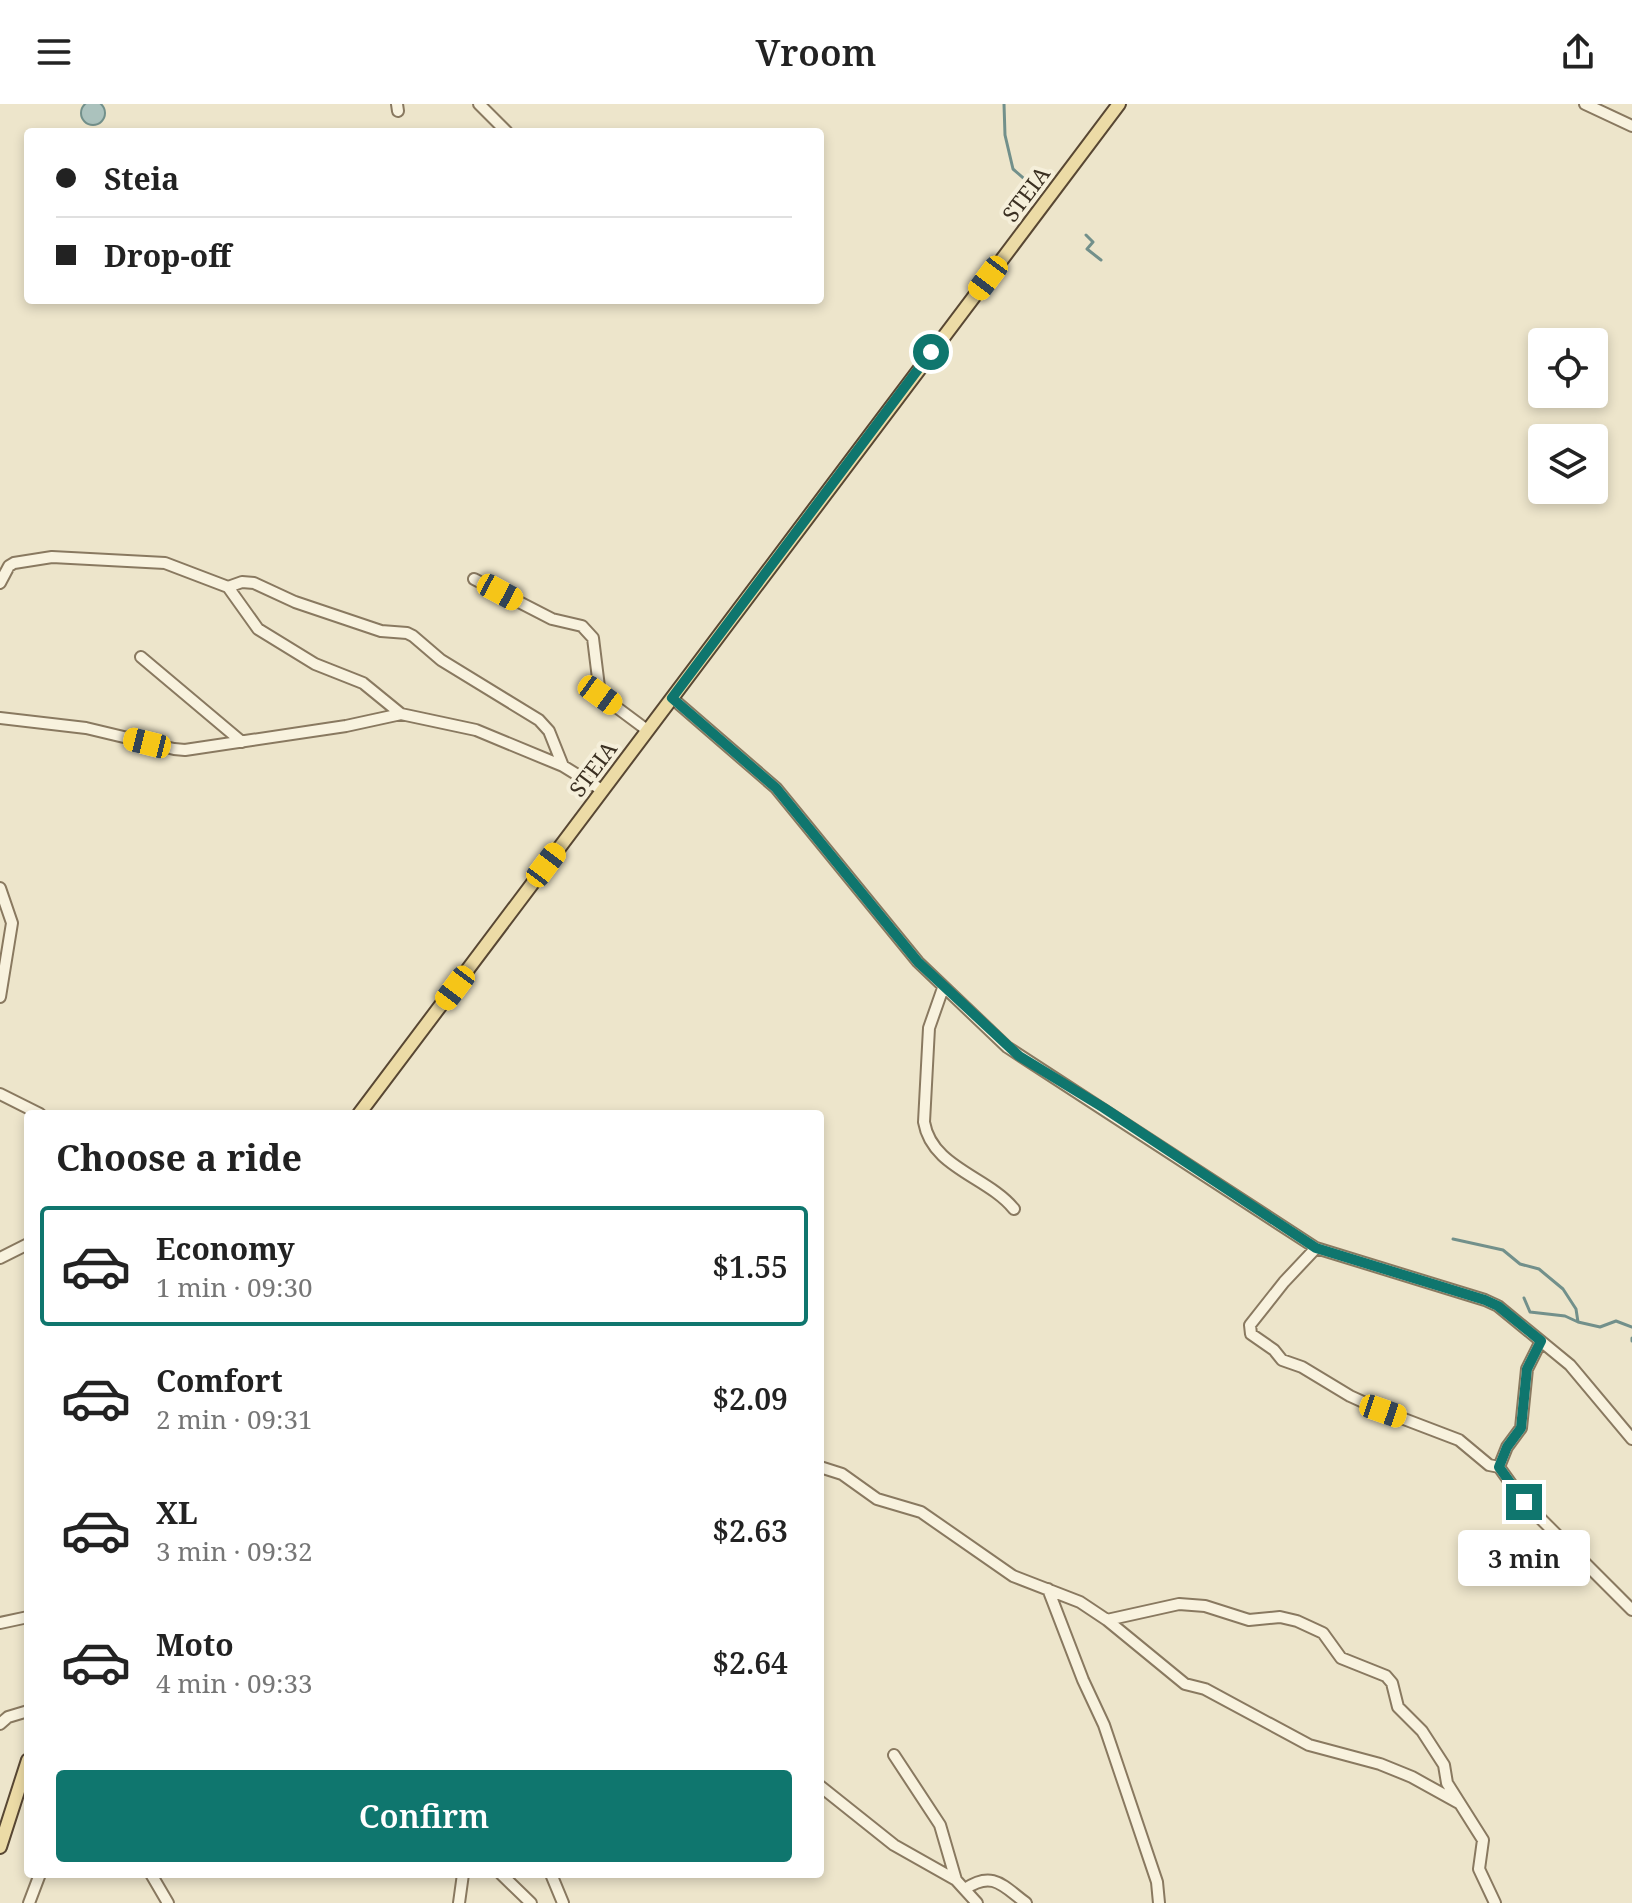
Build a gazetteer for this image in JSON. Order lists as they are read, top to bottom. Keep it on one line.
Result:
{"streets":{"main road":["STEIA"]},"page":{"header":"Vroom","banner":["Steia","Drop-off"],"heading":"Choose a ride","list":[{"name":"Economy","note":"1 min · 09:30","value":"$1.55"},{"name":"Comfort","note":"2 min · 09:31","value":"$2.09"},{"name":"XL","note":"3 min · 09:32","value":"$2.63"},{"name":"Moto","note":"4 min · 09:33","value":"$2.64"}],"bubble":"3 min","buttons":"Confirm"}}
